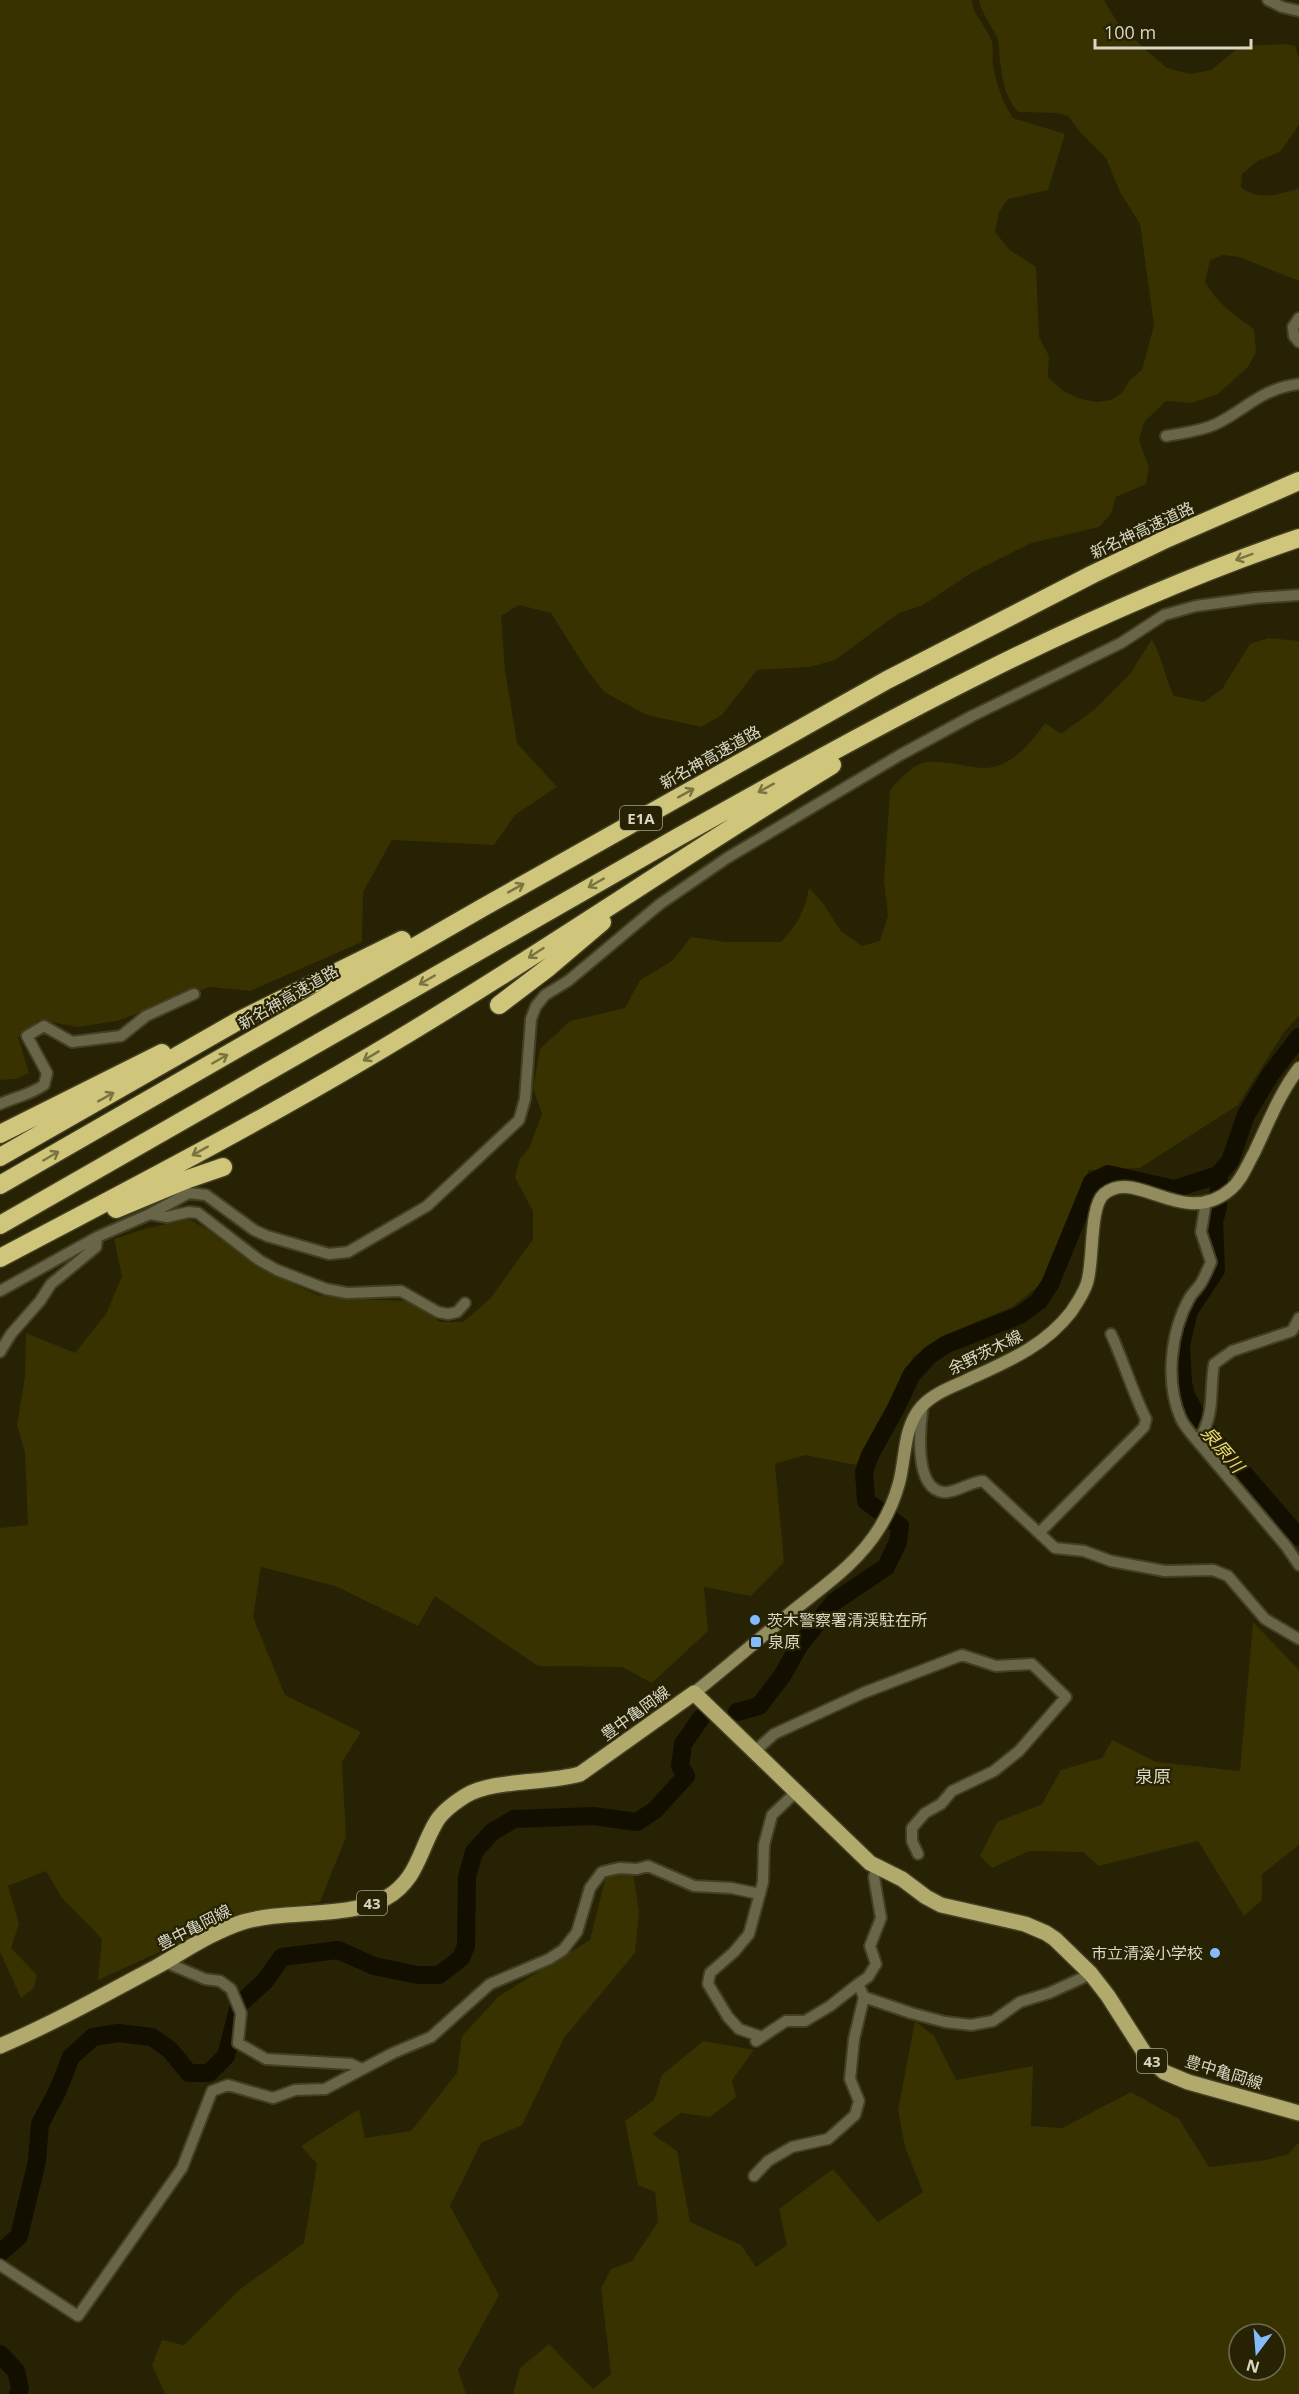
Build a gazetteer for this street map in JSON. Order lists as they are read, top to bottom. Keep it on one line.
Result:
{"streets":{"highway":["新名神高速道路","E1A"],"main road":["余野茨木線","豊中亀岡線","43"]},"crossings":[["余野茨木線","豊中亀岡線"]],"districts":["泉原"],"water":["泉原川"],"places":{"other":["茨木警察署清渓駐在所","市立清溪小学校"],"transit":["泉原"]},"scale_bar":"100 m","north":"bottom"}
